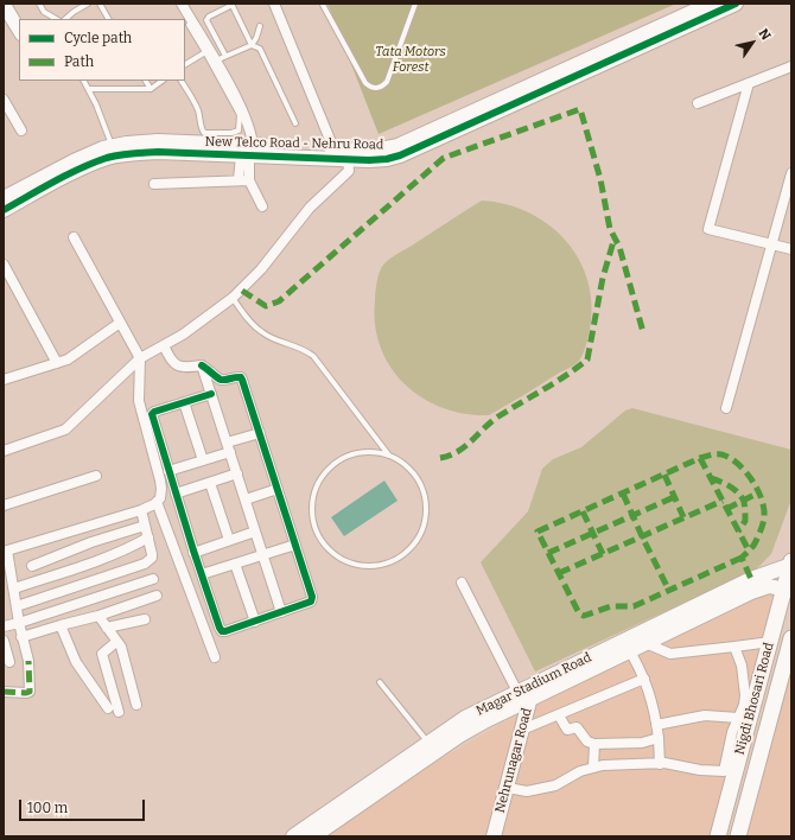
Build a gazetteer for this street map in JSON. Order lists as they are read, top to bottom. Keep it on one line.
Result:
{"streets":{"main road":["Nigdi Bhosari Road"],"street":["New Telco Road - Nehru Road","Magar Stadium Road","Nehrunagar Road"]},"crossings":[["Magar Stadium Road","Nigdi Bhosari Road"],["Magar Stadium Road","Nehrunagar Road"]],"parks":["Tata Motors Forest"],"legend":["Cycle path","Path"],"scale_bar":"100 m","north":"top right"}
